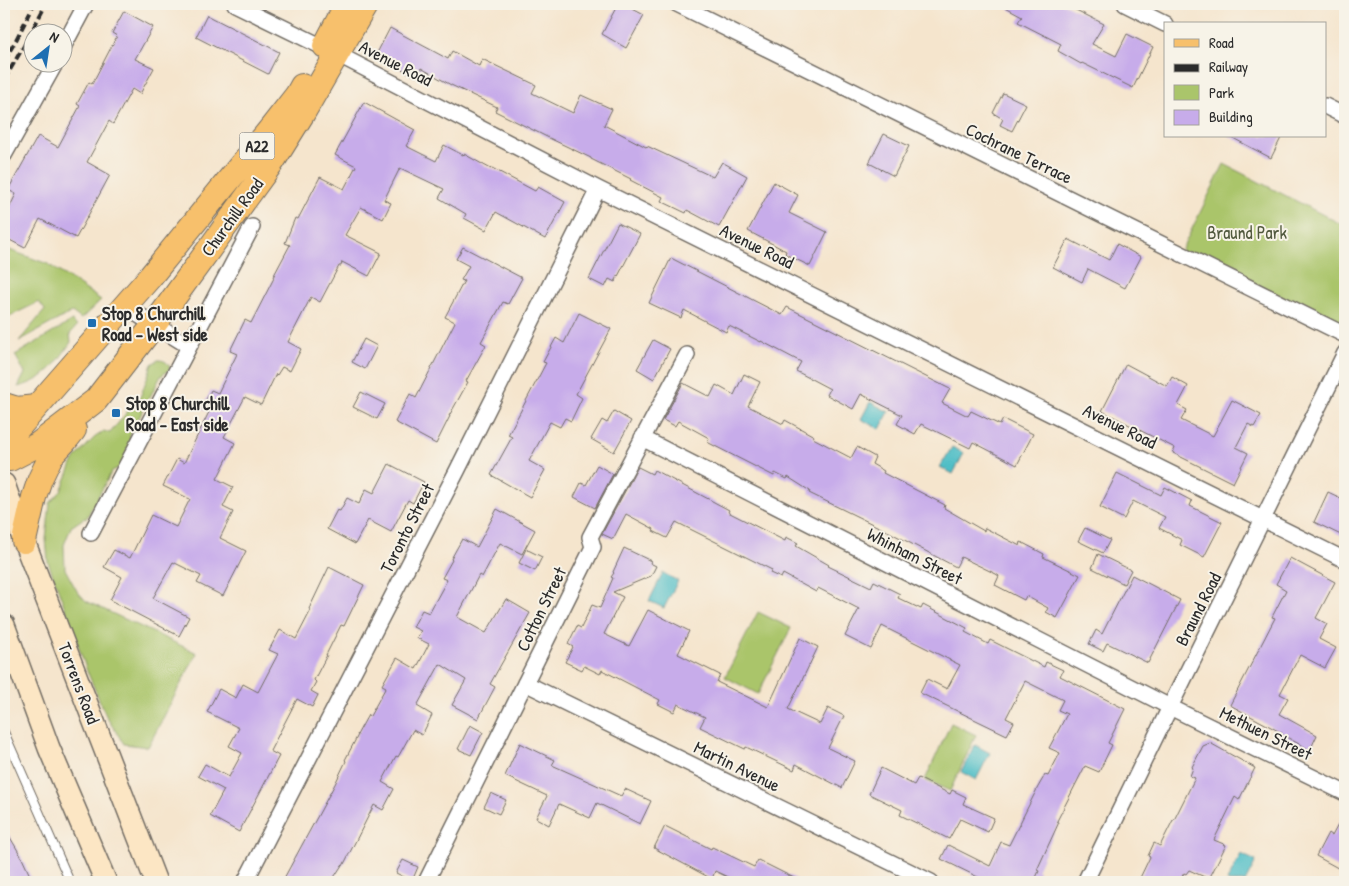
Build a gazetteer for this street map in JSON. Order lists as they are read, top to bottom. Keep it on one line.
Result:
{"streets":{"main road":["A22","Churchill Road","Torrens Road"],"street":["Avenue Road","Cochrane Terrace","Toronto Street","Whinham Street","Cotton Street","Braund Road","Methuen Street","Martin Avenue"]},"crossings":[["Avenue Road","Churchill Road"],["Avenue Road","Toronto Street"],["Avenue Road","Braund Road"],["Whinham Street","Cotton Street"],["Whinham Street","Braund Road"],["Whinham Street","Methuen Street"],["Cotton Street","Martin Avenue"],["Braund Road","Methuen Street"]],"parks":["Braund Park"],"places":{"transit":["Stop 8 Churchill Road - West side","Stop 8 Churchill Road - East side"]},"legend":["Road","Railway","Park","Building"],"north":"top right"}
